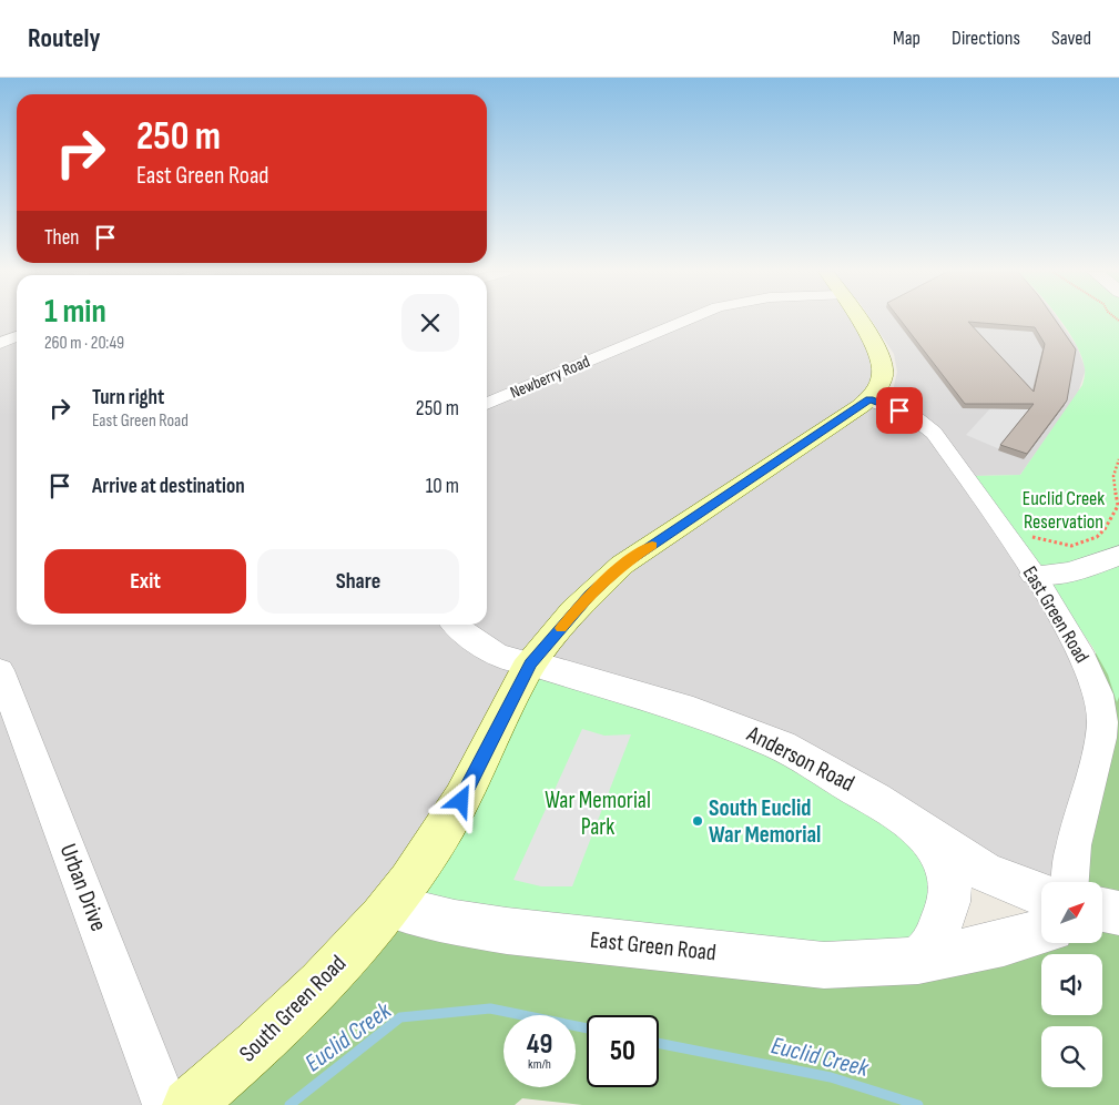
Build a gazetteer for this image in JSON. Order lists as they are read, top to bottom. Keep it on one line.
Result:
{"streets":{"main road":["South Green Road"],"street":["Newberry Road","East Green Road","Anderson Road","Urban Drive"]},"crossings":[["East Green Road","South Green Road"],["Anderson Road","South Green Road"]],"water":["Euclid Creek"],"parks":["Euclid Creek Reservation","War Memorial Park"],"places":["South Euclid War Memorial"],"north":"top right","page":{"header":"Routely","nav":["Map","Directions","Saved"],"turn":["250 m","East Green Road"],"then":"Then","heading":["1 min","260 m · 20:49"],"list":[{"name":"Turn right","note":"East Green Road","value":"250 m"},{"name":"Arrive at destination","value":"10 m"}],"buttons":["Exit","Share"],"speed":"49 km/h","limit":"50"}}
